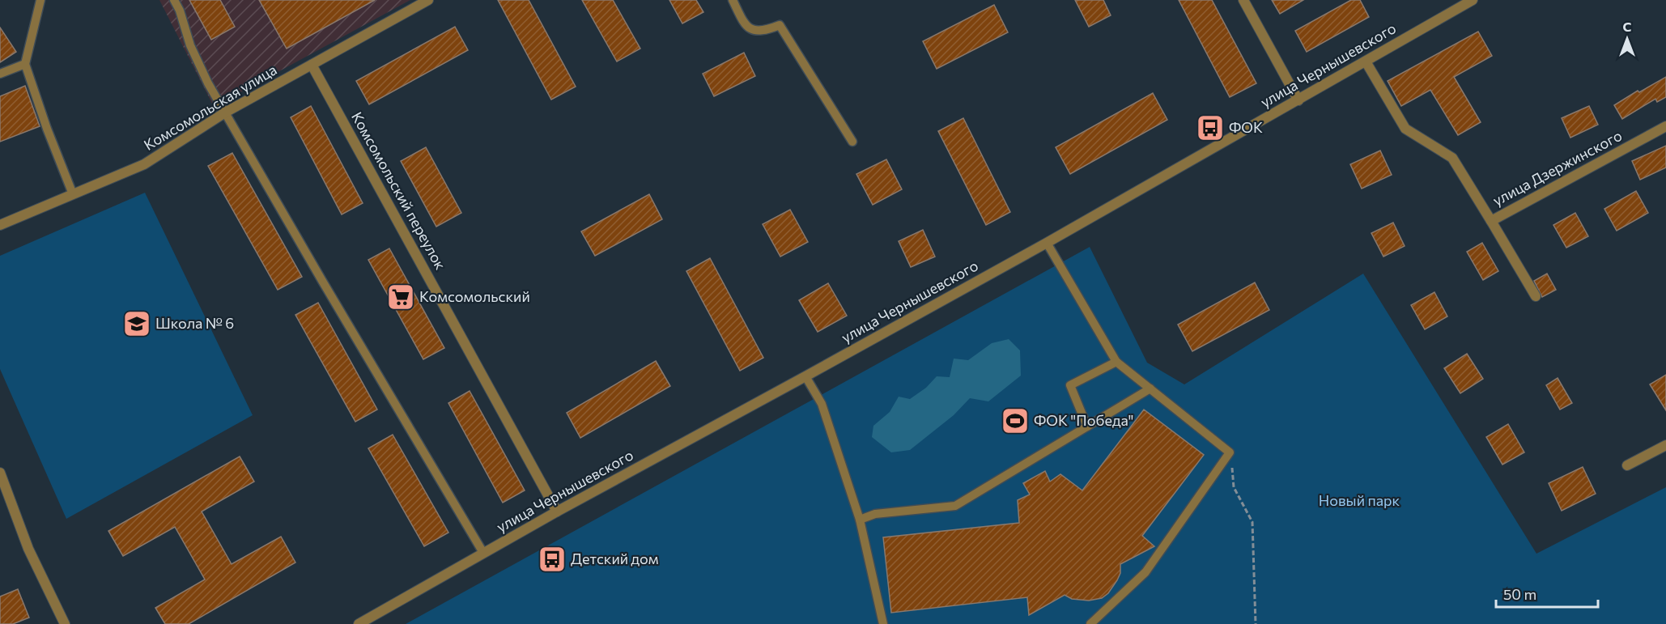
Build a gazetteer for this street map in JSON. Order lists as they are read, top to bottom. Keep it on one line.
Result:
{"streets":{"street":["улица Чернышевского","Комсомольская улица","улица Дзержинского","Комсомольский переулок"]},"crossings":[["улица Чернышевского","улица Дзержинского"],["улица Чернышевского","Комсомольский переулок"],["Комсомольская улица","Комсомольский переулок"]],"parks":["Новый парк"],"places":{"bus stop":["ФОК","Детский дом"],"supermarket":["Комсомольский"],"school or university":["Школа № 6"],"sports":["ФОК \"Победа\""]},"scale_bar":"50 m","north":"top"}
